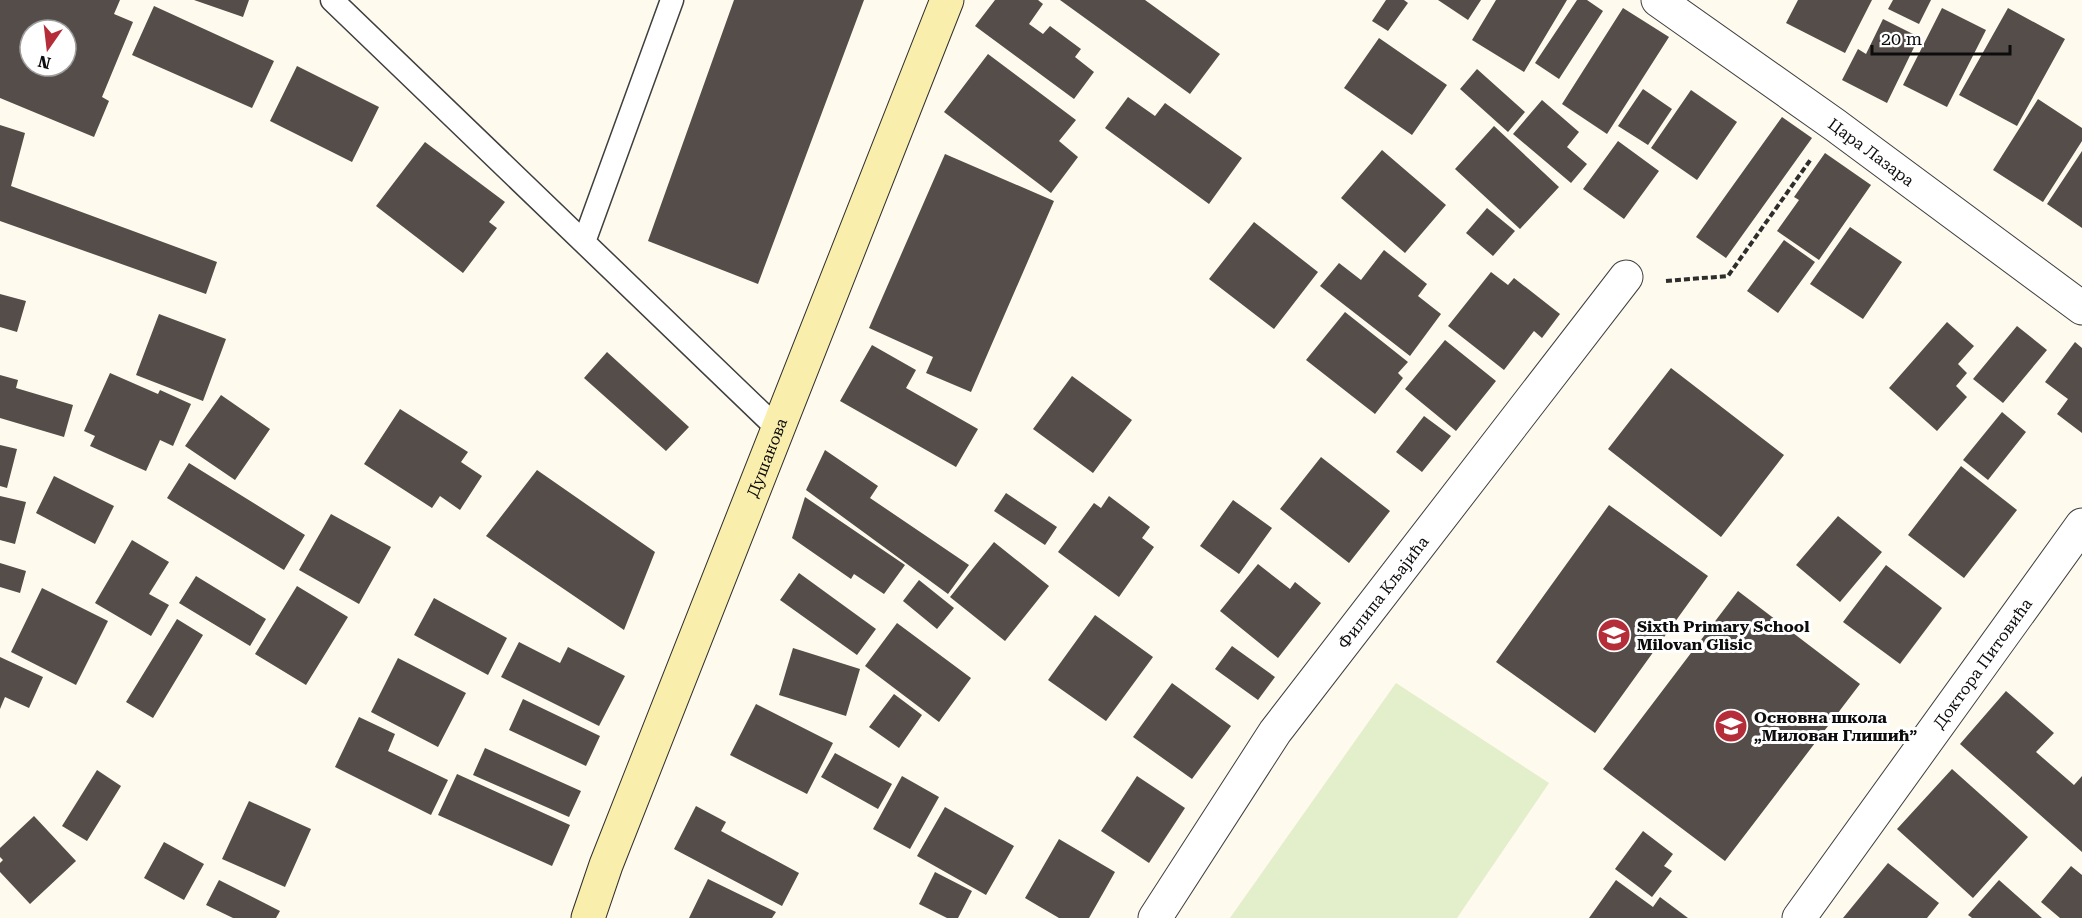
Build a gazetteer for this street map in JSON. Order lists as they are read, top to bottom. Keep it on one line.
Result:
{"streets":{"street":["Цара Лазара","Душанова","Филипа Кљајића","Доктора Питовића"]},"places":{"school or university":["Sixth Primary School Milovan Glisic","Основна школа „Милован Глишић”"]},"scale_bar":"20 m","north":"bottom"}
